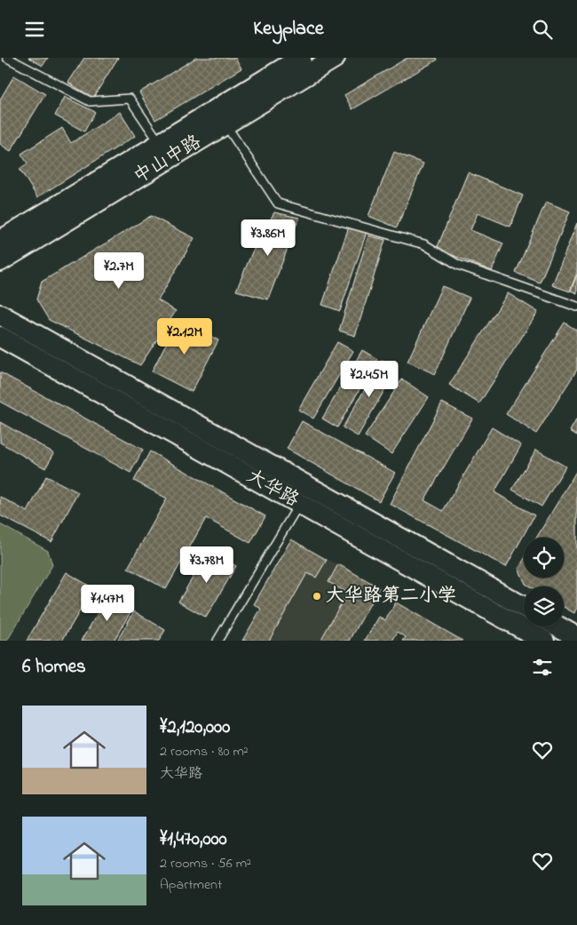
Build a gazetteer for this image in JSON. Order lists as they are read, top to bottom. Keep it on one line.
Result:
{"streets":{"street":["中山中路","大华路"]},"places":["大华路第二小学"],"page":{"header":"Keyplace","price":["¥3.86M","¥2.7M","¥2.12M","¥2.45M","¥3.78M","¥1.47M"],"heading":"6 homes","list":[{"name":"¥2,120,000","note":"2 rooms · 80 m² · 大华路"},{"name":"¥1,470,000","note":"2 rooms · 56 m² · Apartment"}]}}
